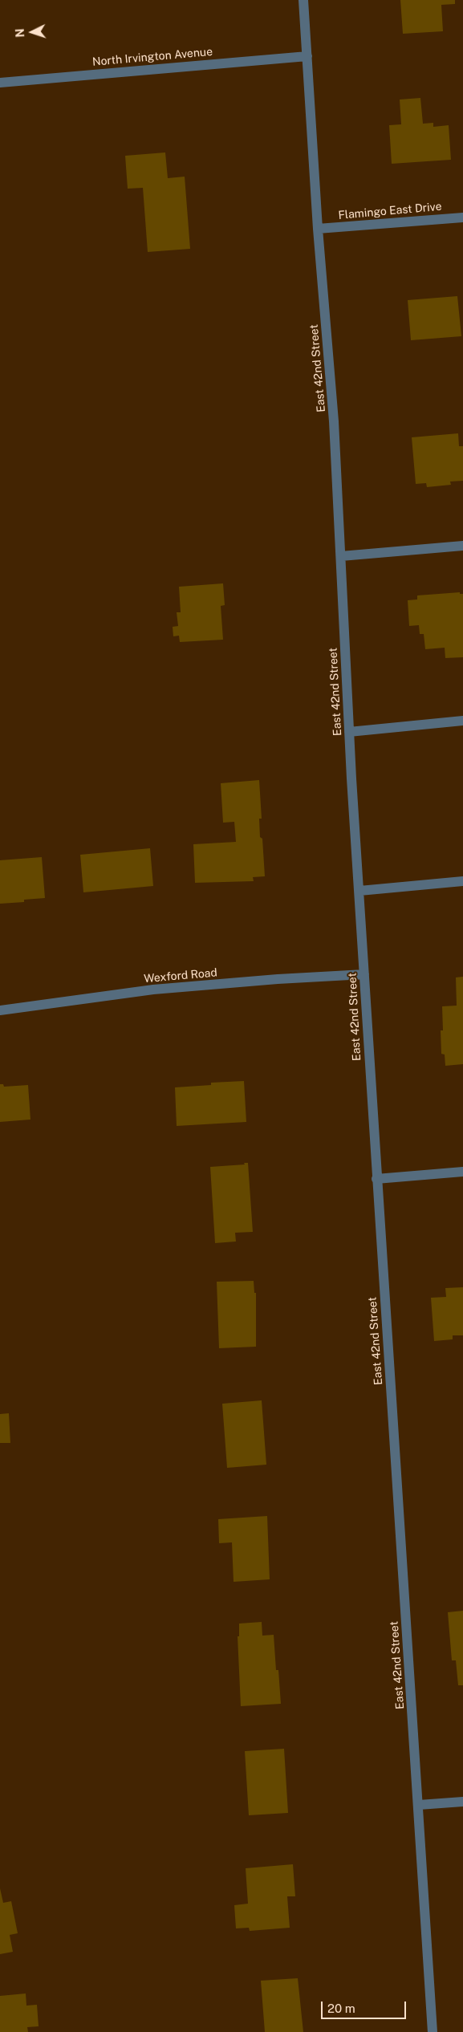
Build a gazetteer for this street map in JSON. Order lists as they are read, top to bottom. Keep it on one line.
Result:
{"streets":{"street":["North Irvington Avenue","Flamingo East Drive","East 42nd Street","Wexford Road"]},"crossings":[["North Irvington Avenue","East 42nd Street"],["Flamingo East Drive","East 42nd Street"],["East 42nd Street","Wexford Road"]],"scale_bar":"20 m","north":"left"}
